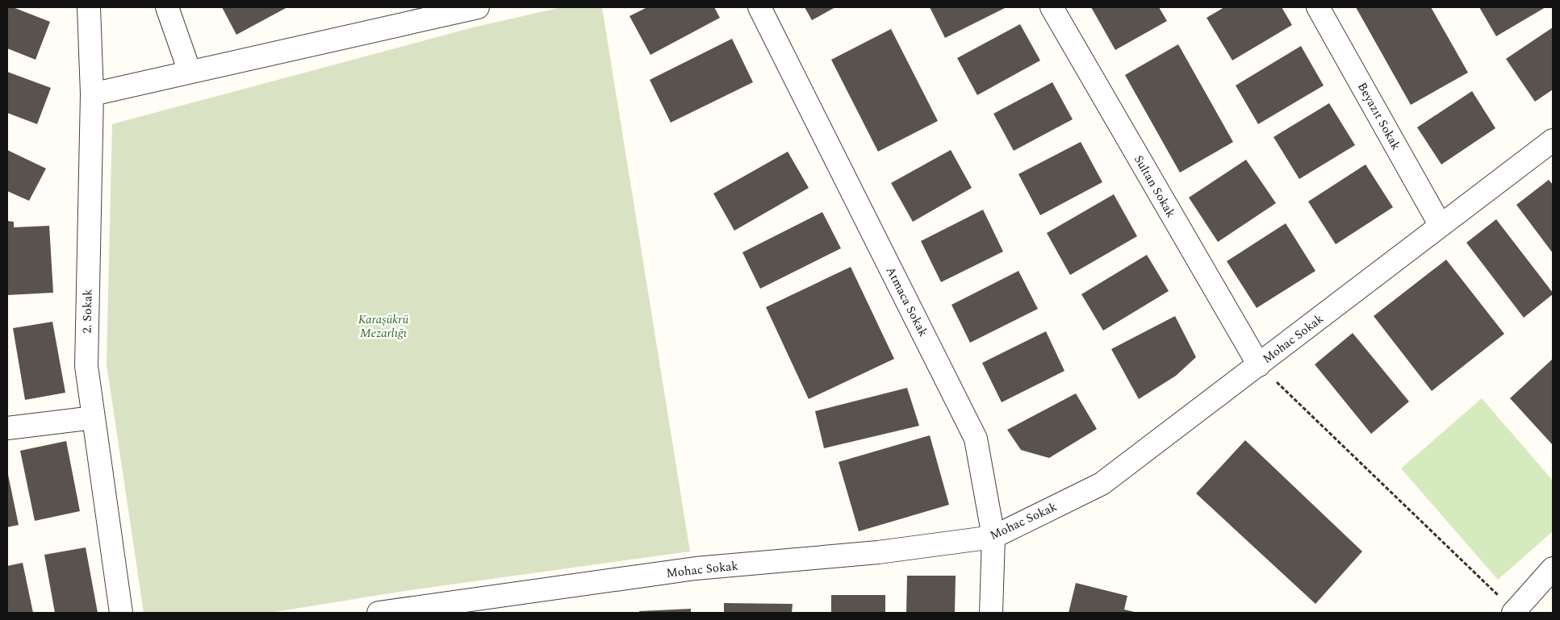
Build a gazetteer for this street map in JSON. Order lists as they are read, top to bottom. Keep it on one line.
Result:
{"streets":{"street":["Beyazıt Sokak","Sultan Sokak","Atmaca Sokak","2. Sokak","Mohac Sokak"]},"crossings":[["Beyazıt Sokak","Mohac Sokak"],["Sultan Sokak","Mohac Sokak"],["Atmaca Sokak","Mohac Sokak"]],"parks":["Karaşükrü Mezarlığı"]}
